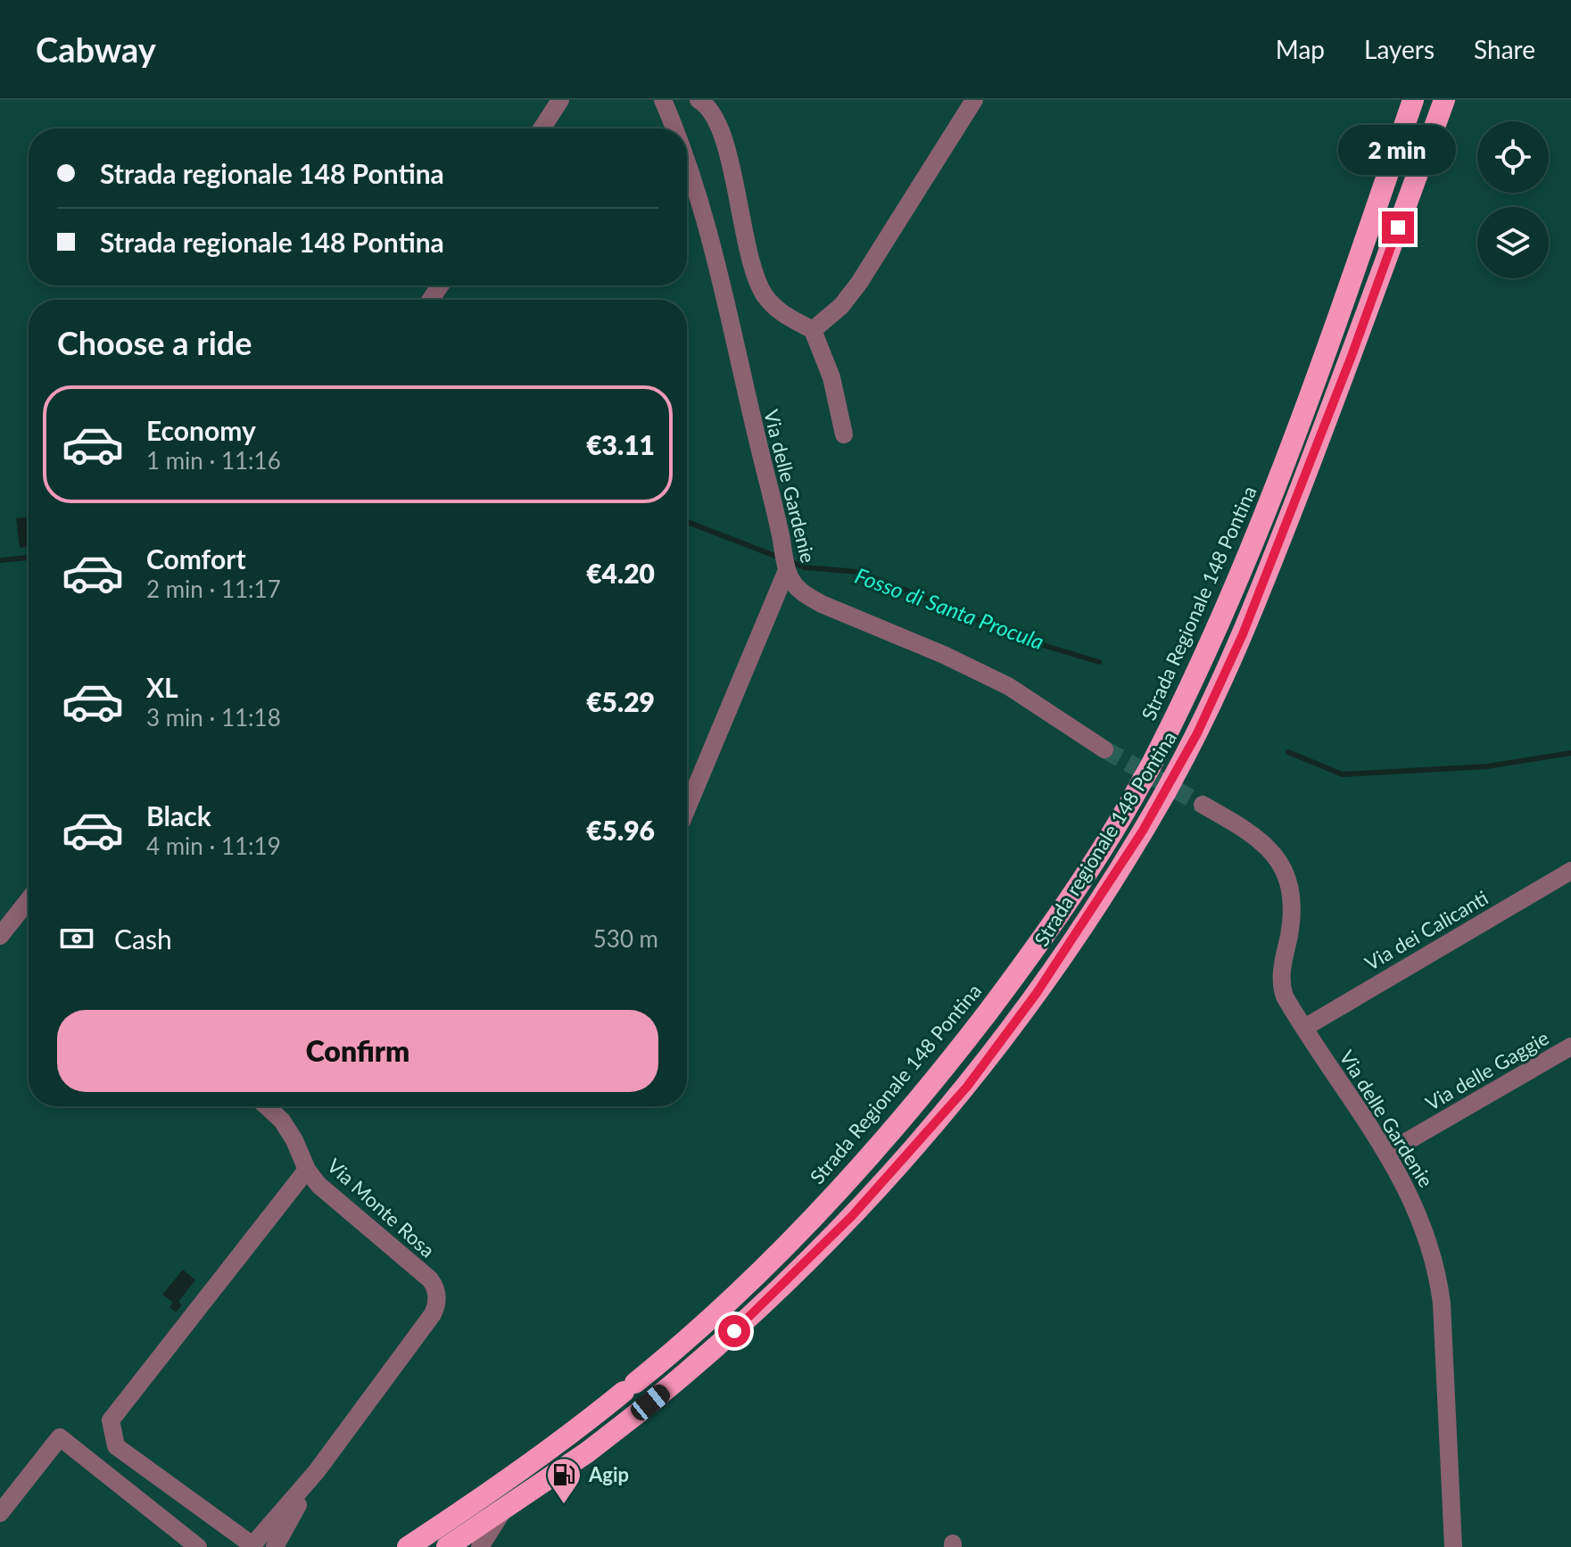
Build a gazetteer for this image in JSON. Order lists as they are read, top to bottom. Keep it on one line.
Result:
{"streets":{"highway":["Strada Regionale 148 Pontina","Strada regionale 148 Pontina"],"street":["Via delle Gardenie","Via dei Calicanti","Via delle Gaggie","Via Monte Rosa"]},"crossings":[["Via delle Gardenie","Via dei Calicanti"],["Via delle Gardenie","Via delle Gaggie"],["Strada Regionale 148 Pontina","Strada regionale 148 Pontina"]],"water":["Fosso di Santa Procula"],"places":{"fuel station":["Agip"]},"page":{"header":"Cabway","nav":["Map","Layers","Share"],"bubble":"2 min","banner":["Strada regionale 148 Pontina","Strada regionale 148 Pontina"],"heading":"Choose a ride","list":[{"name":"Economy","note":"1 min · 11:16","value":"€3.11"},{"name":"Comfort","note":"2 min · 11:17","value":"€4.20"},{"name":"XL","note":"3 min · 11:18","value":"€5.29"},{"name":"Black","note":"4 min · 11:19","value":"€5.96"}],"pay":["Cash","530 m"],"buttons":"Confirm"}}
